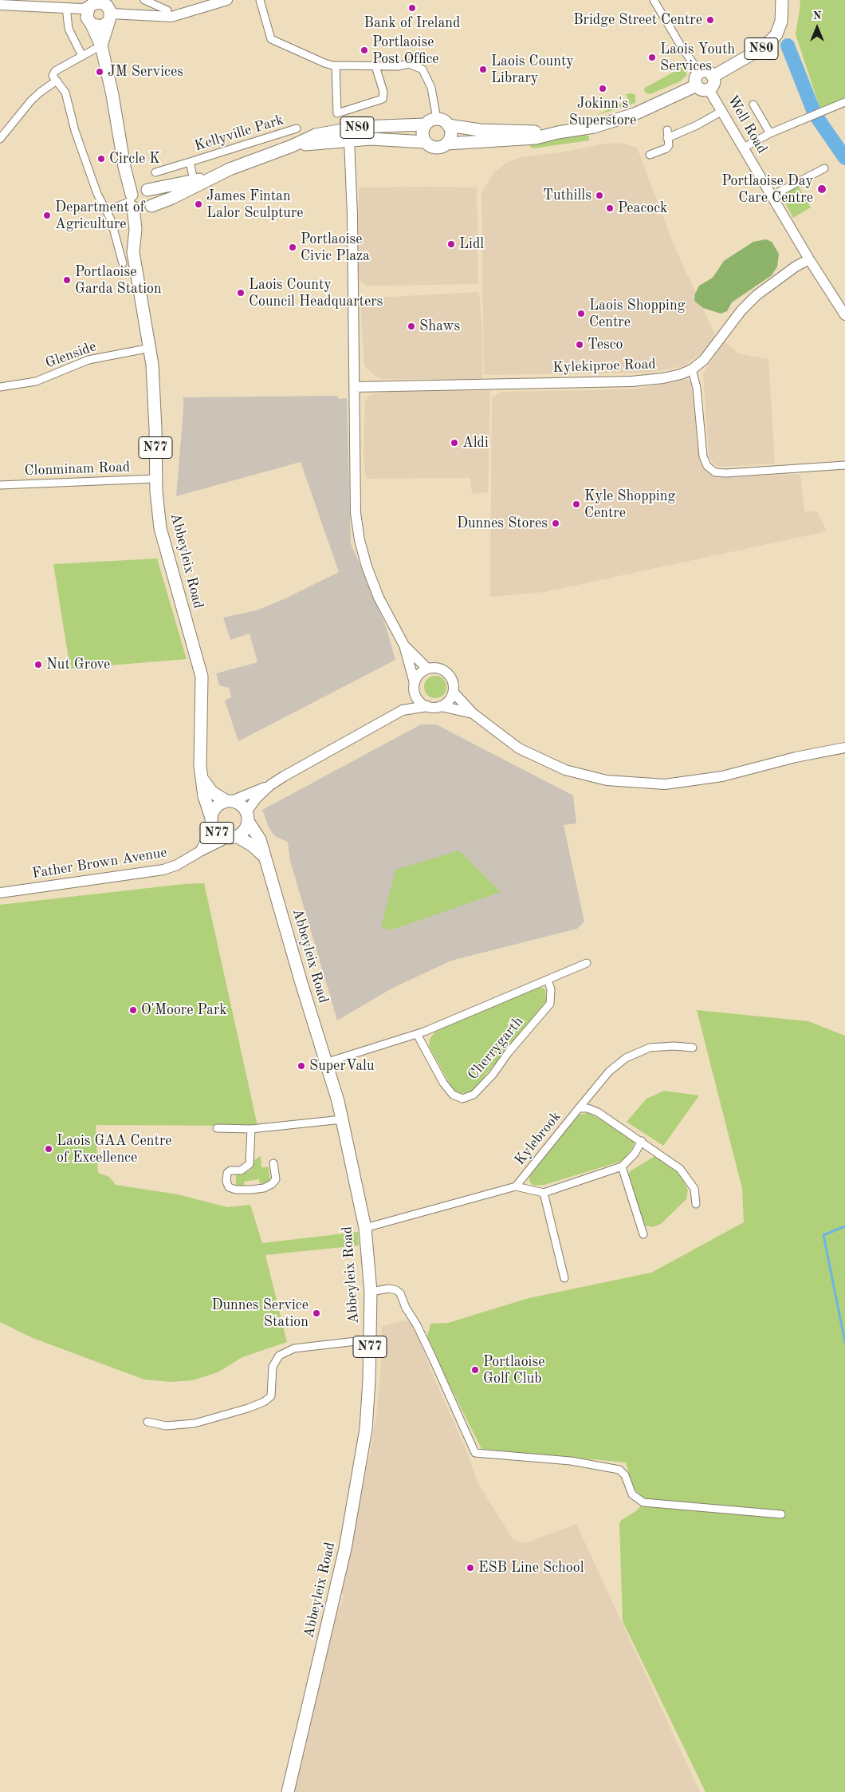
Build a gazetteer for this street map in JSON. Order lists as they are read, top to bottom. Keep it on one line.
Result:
{"streets":{"main road":["N80","Well Road","Kylekiproe Road","N77","Abbeyleix Road","Father Brown Avenue"],"street":["Kellyville Park","Glenside","Clonminam Road","Cherrygarth","Kylebrook"]},"crossings":[["N80","Well Road"],["N80","Kellyville Park"],["N80","N77"],["Well Road","Kylekiproe Road"],["Glenside","Abbeyleix Road"],["N77","Abbeyleix Road"],["N77","Father Brown Avenue"],["Clonminam Road","Abbeyleix Road"],["Abbeyleix Road","Father Brown Avenue"],["Abbeyleix Road","Cherrygarth"],["Abbeyleix Road","Kylebrook"]],"places":["Bank of Ireland","Bridge Street Centre","Portlaoise Post Office","Laois Youth Services","Laois County Library","JM Services","Jokinn's Superstore","Circle K","Portlaoise Day Care Centre","Tuthills","James Fintan Lalor Sculpture","Peacock","Department of Agriculture","Lidl","Portlaoise Civic Plaza","Portlaoise Garda Station","Laois County Council Headquarters","Laois Shopping Centre","Shaws","Tesco","Aldi","Kyle Shopping Centre","Dunnes Stores","Nut Grove","O'Moore Park","SuperValu","Laois GAA Centre of Excellence","Dunnes Service Station","Portlaoise Golf Club","ESB Line School"],"north":"top"}
